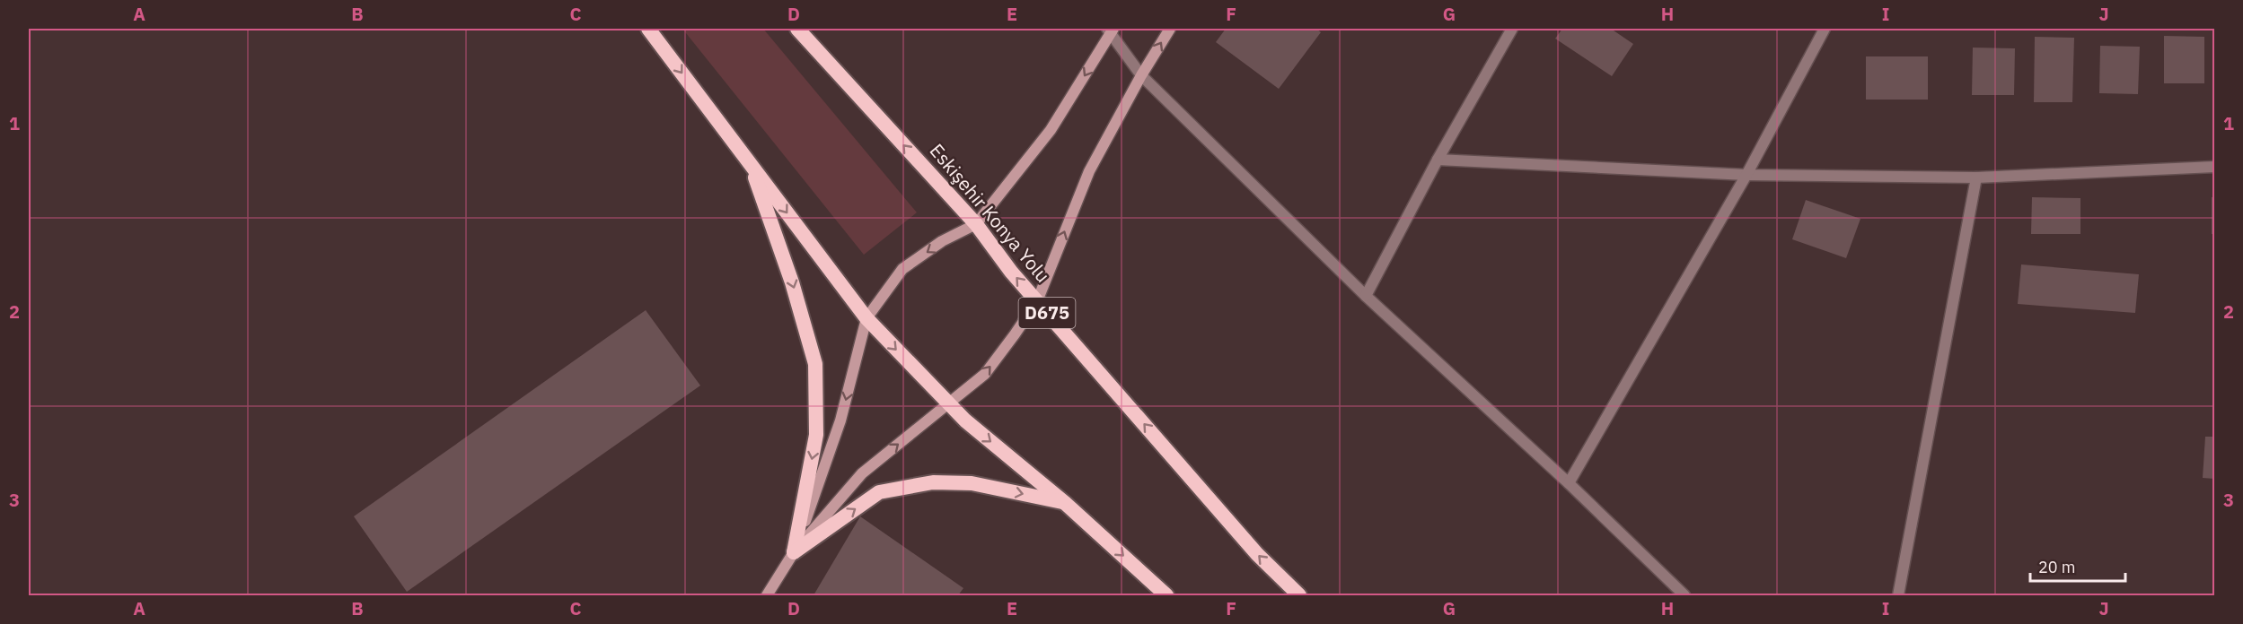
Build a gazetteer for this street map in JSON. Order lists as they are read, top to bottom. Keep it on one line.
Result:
{"streets":{"highway":["Eskişehir Konya Yolu","D675"]},"scale_bar":"20 m","grid":{"columns":["A","B","C","D","E","F","G","H","I","J"],"rows":["1","2","3"]}}
